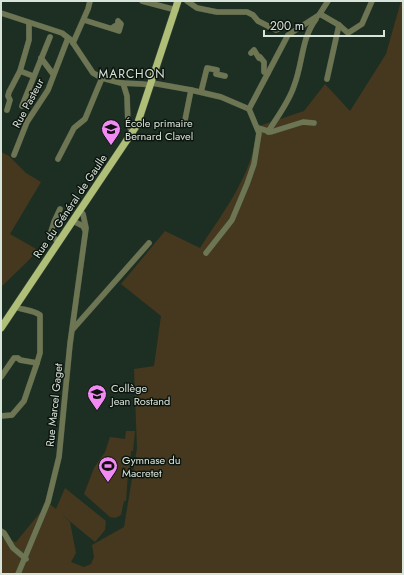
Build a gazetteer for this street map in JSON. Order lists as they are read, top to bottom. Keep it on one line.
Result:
{"streets":{"main road":["Rue du Général de Gaulle"],"street":["Rue Pasteur","Rue Marcel Gaget"]},"crossings":[["Rue du Général de Gaulle","Rue Marcel Gaget"]],"districts":["MARCHON"],"places":{"school or university":["École primaire Bernard Clavel","Collège Jean Rostand"],"sports":["Gymnase du Macretet"]},"scale_bar":"200 m"}
